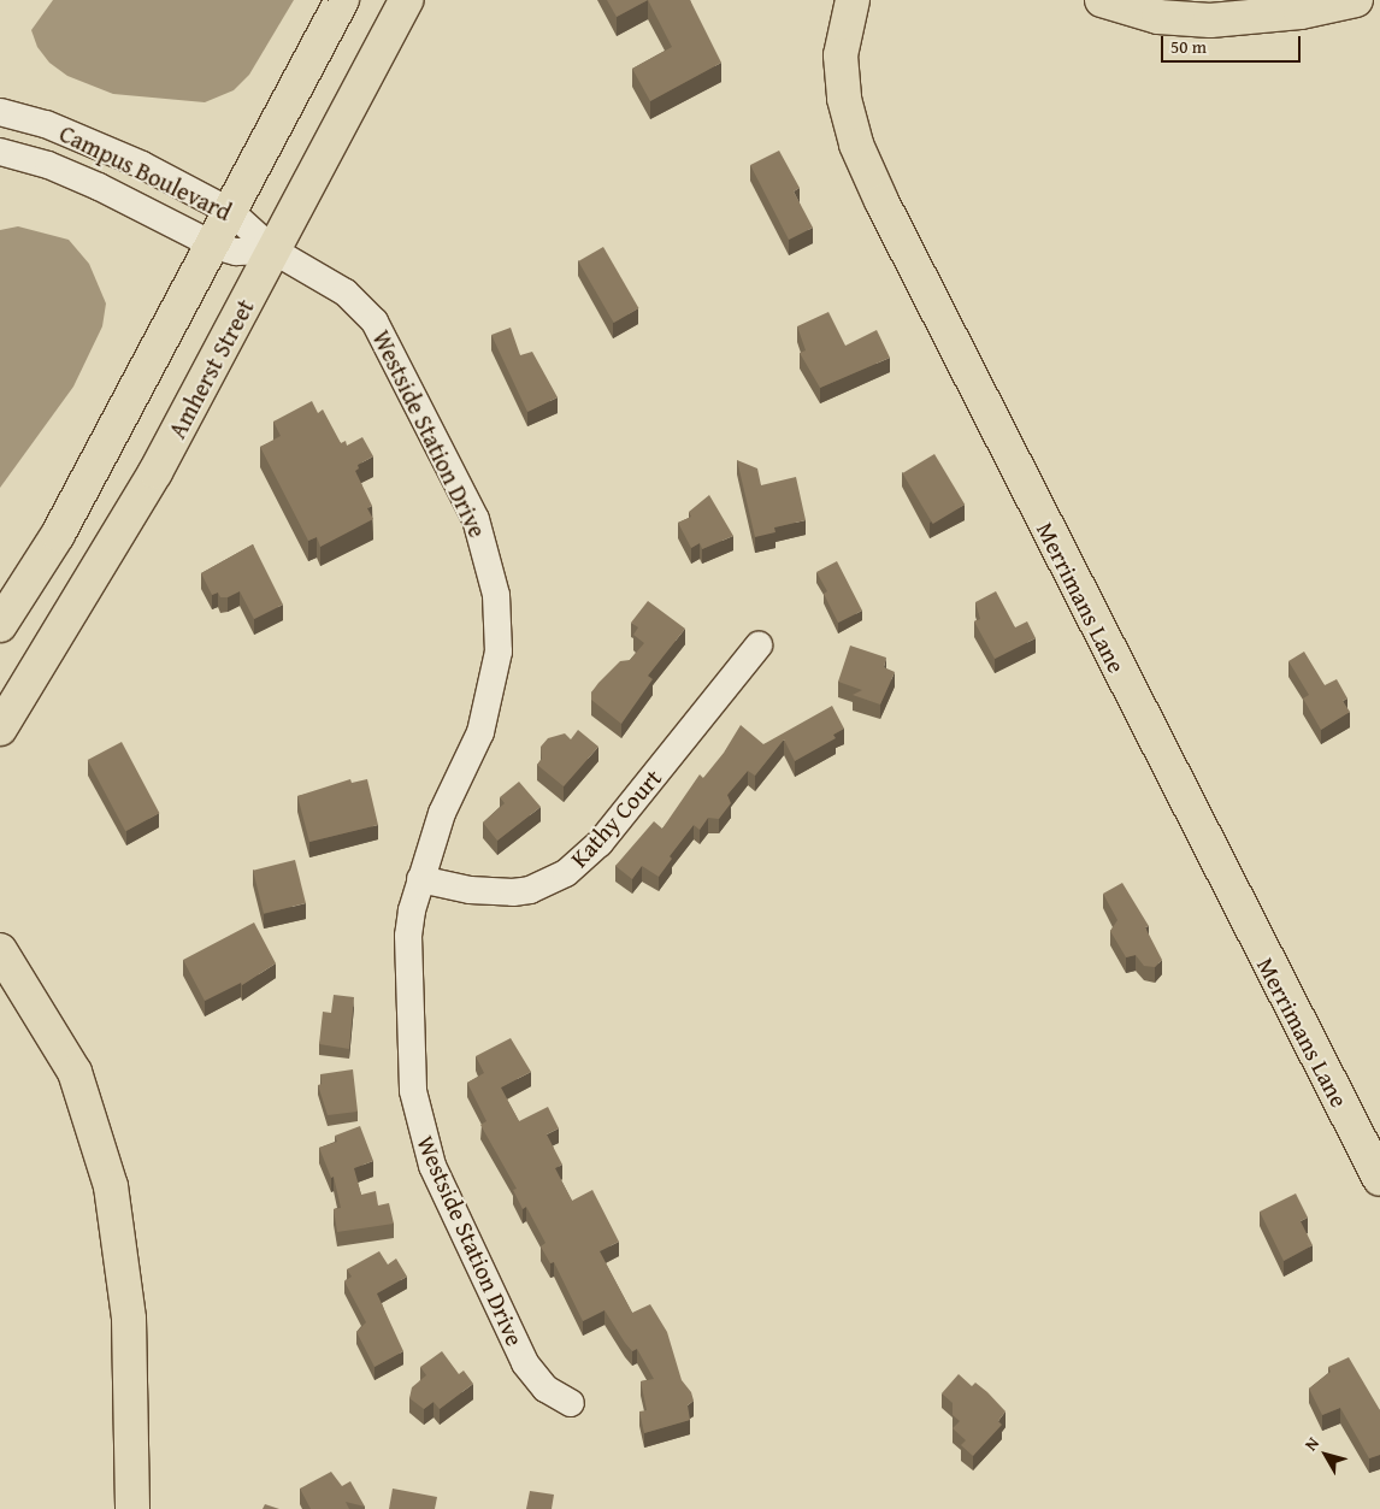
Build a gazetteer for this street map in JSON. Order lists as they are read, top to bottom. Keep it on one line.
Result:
{"streets":{"main road":["Amherst Street","Merrimans Lane"],"street":["Campus Boulevard","Westside Station Drive","Kathy Court"]},"crossings":[["Campus Boulevard","Amherst Street"],["Campus Boulevard","Westside Station Drive"],["Amherst Street","Westside Station Drive"],["Westside Station Drive","Kathy Court"]],"scale_bar":"50 m","north":"top left"}
